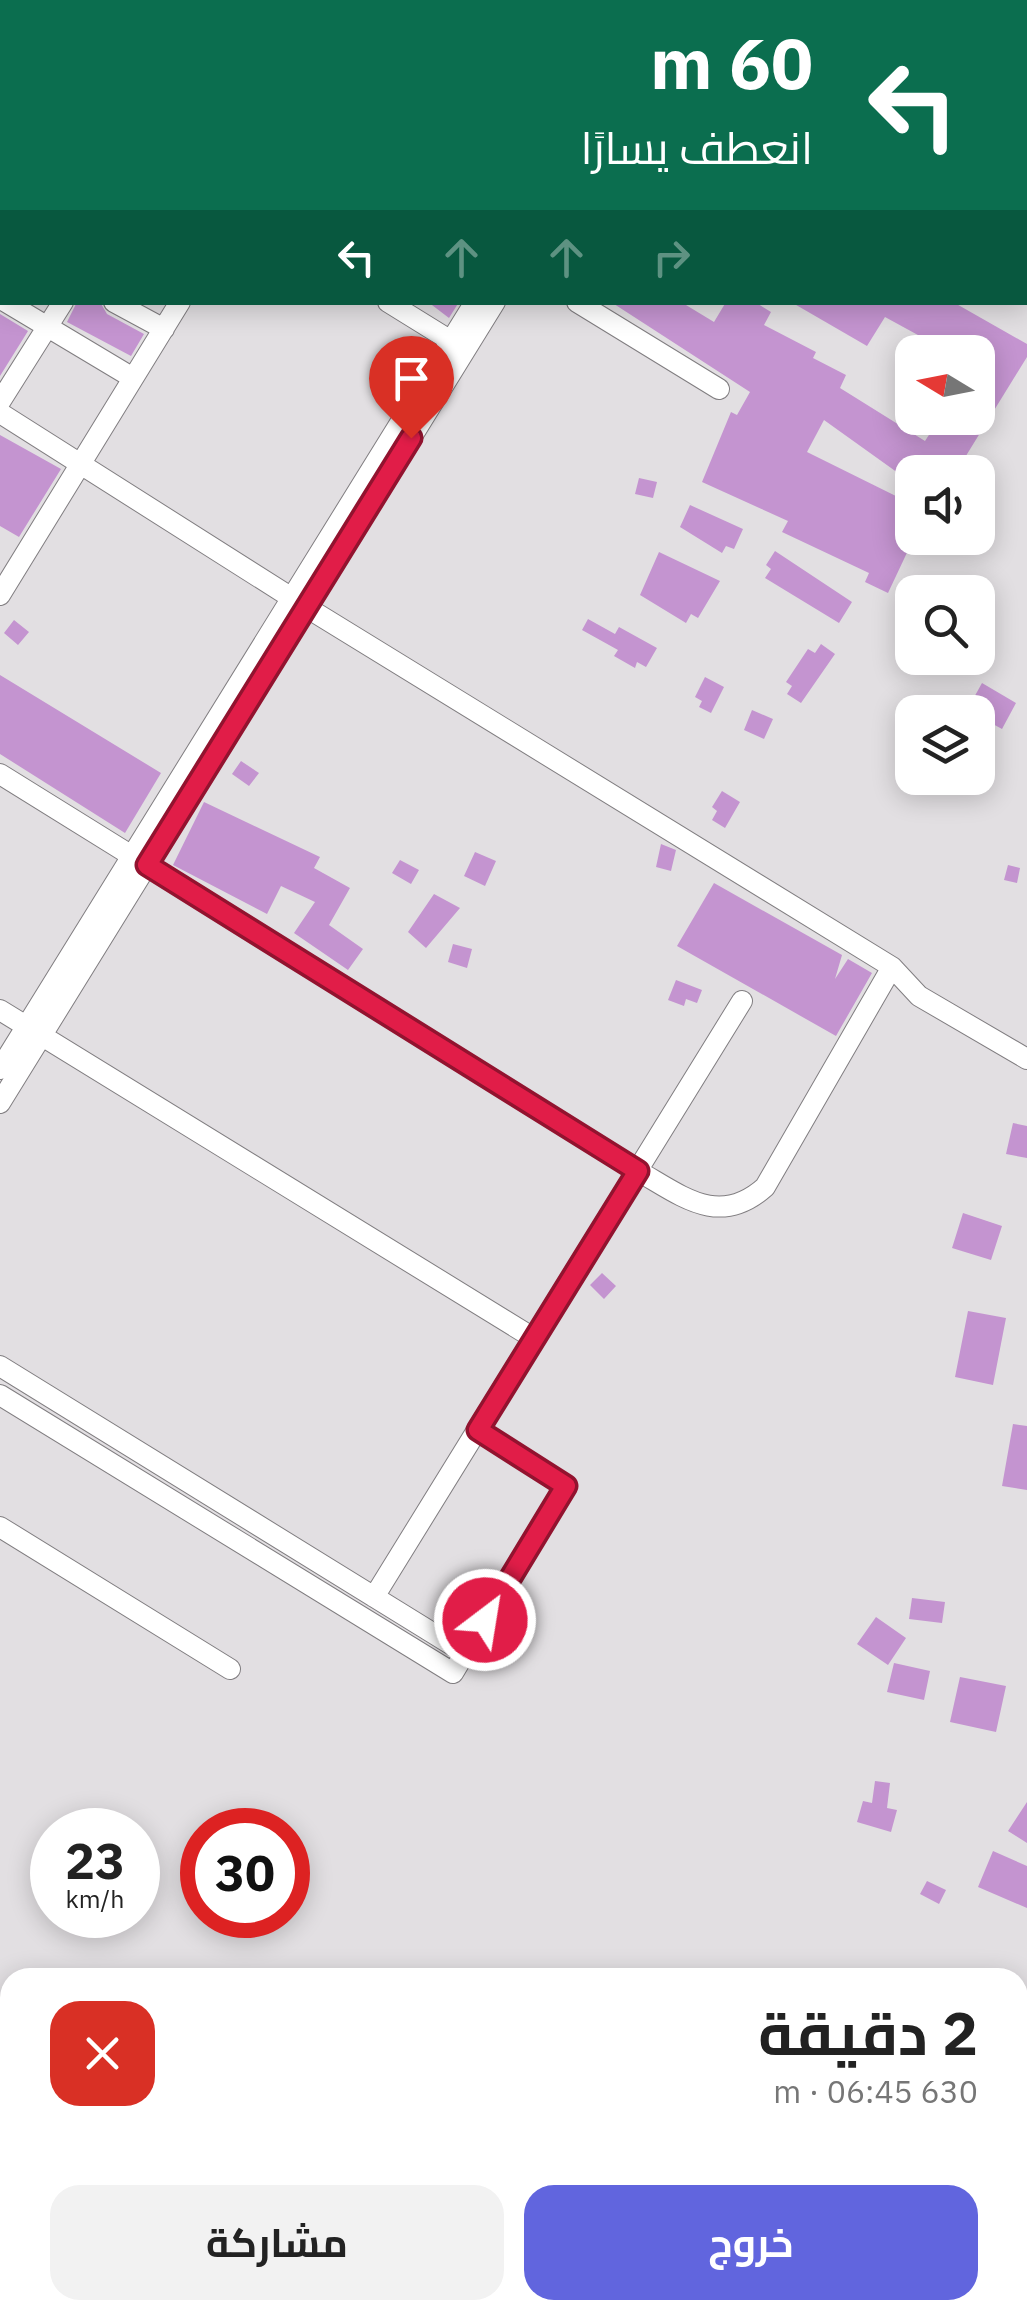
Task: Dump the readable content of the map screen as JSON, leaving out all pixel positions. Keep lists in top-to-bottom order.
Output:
{
  "north": "left",
  "page": {
    "turn": ["60 m", "انعطف يسارًا"],
    "speed": "23 km/h",
    "limit": "30",
    "heading": ["2 دقيقة", "630 m · 06:45"],
    "buttons": ["خروج", "مشاركة"]
  }
}
